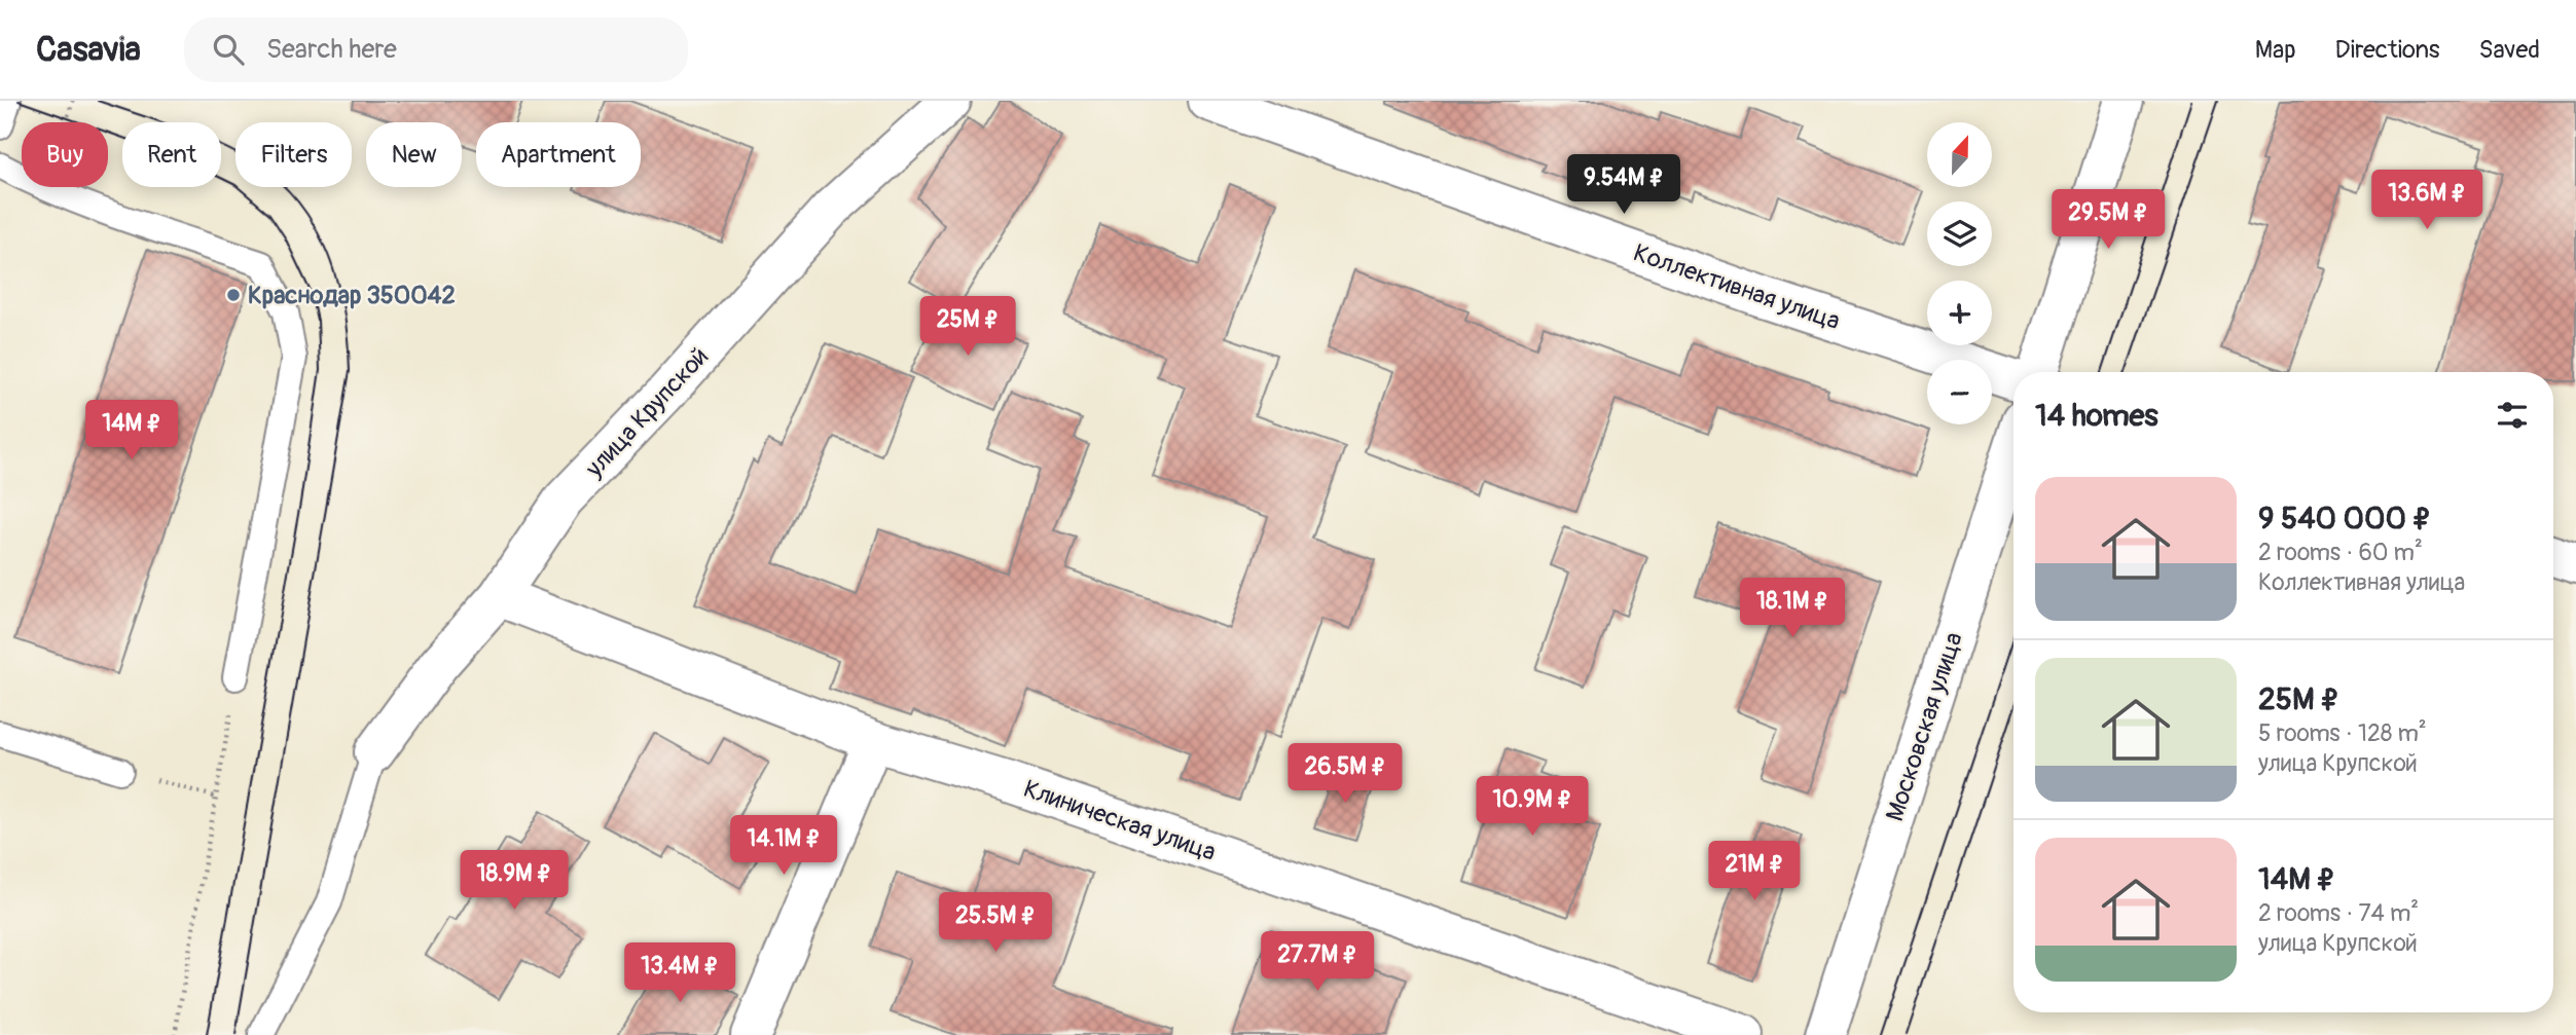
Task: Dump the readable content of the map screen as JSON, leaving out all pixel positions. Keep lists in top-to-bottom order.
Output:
{
  "streets": {
    "street": [
      "Коллективная улица",
      "улица Крупской",
      "Московская улица",
      "Клиническая улица"
    ]
  },
  "crossings": [
    ["улица Крупской", "Клиническая улица"]
  ],
  "places": ["Краснодар 350042"],
  "north": "top",
  "page": {
    "header": "Casavia",
    "search": "Search here",
    "nav": ["Map", "Directions", "Saved"],
    "map_buttons": ["+", "−"],
    "chip": [
      "Buy",
      "Rent",
      "Filters",
      "New",
      "Apartment"
    ],
    "price": [
      "9.54M ₽",
      "13.6M ₽",
      "29.5M ₽",
      "25M ₽",
      "14M ₽",
      "18.1M ₽",
      "26.5M ₽",
      "10.9M ₽",
      "14.1M ₽",
      "21M ₽",
      "18.9M ₽",
      "25.5M ₽",
      "27.7M ₽",
      "13.4M ₽"
    ],
    "heading": "14 homes",
    "list": [
      {
        "name": "9 540 000 ₽",
        "note": "2 rooms · 60 m² · Коллективная улица"
      },
      {
        "name": "25M ₽",
        "note": "5 rooms · 128 m² · улица Крупской"
      },
      {
        "name": "14M ₽",
        "note": "2 rooms · 74 m² · улица Крупской"
      }
    ]
  }
}
